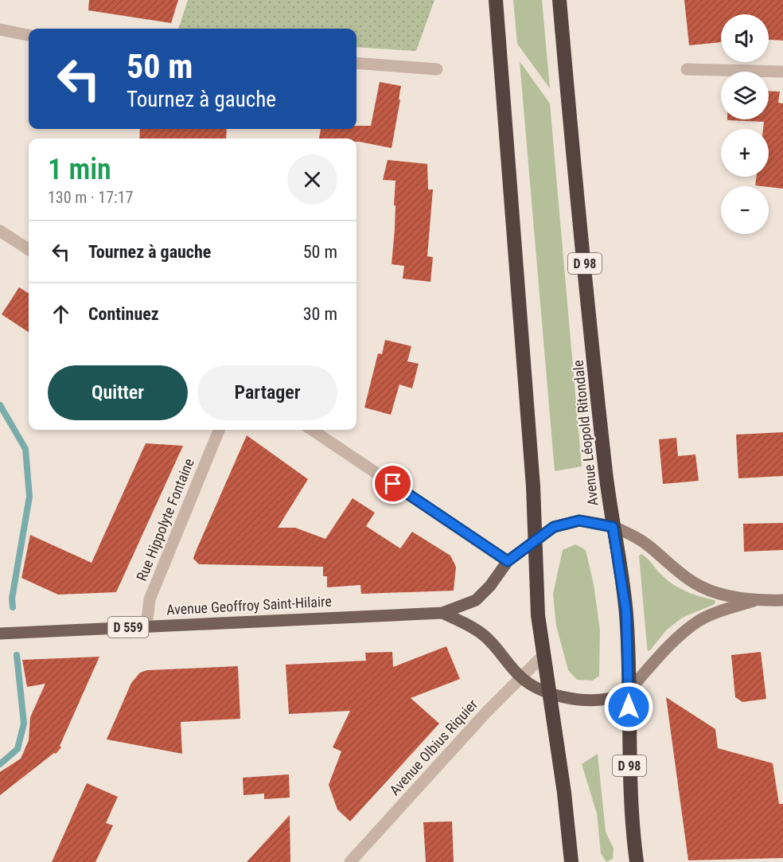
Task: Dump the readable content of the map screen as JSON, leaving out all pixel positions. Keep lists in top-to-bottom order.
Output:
{
  "streets": {
    "highway": ["D 98", "Avenue Léopold Ritondale"],
    "main road": ["Avenue Geoffroy Saint-Hilaire", "D 559"],
    "street": ["Rue Hippolyte Fontaine", "Avenue Olbius Riquier"]
  },
  "crossings": [
    ["Avenue Léopold Ritondale", "D 559"],
    ["Rue Hippolyte Fontaine", "Avenue Geoffroy Saint-Hilaire"],
    ["Avenue Geoffroy Saint-Hilaire", "D 559"]
  ],
  "page": {
    "map_buttons": ["+", "−"],
    "turn": ["50 m", "Tournez à gauche"],
    "heading": ["1 min", "130 m · 17:17"],
    "list": [
      {
        "name": "Tournez à gauche",
        "value": "50 m"
      },
      {
        "name": "Continuez",
        "value": "30 m"
      }
    ],
    "buttons": ["Quitter", "Partager"]
  }
}
